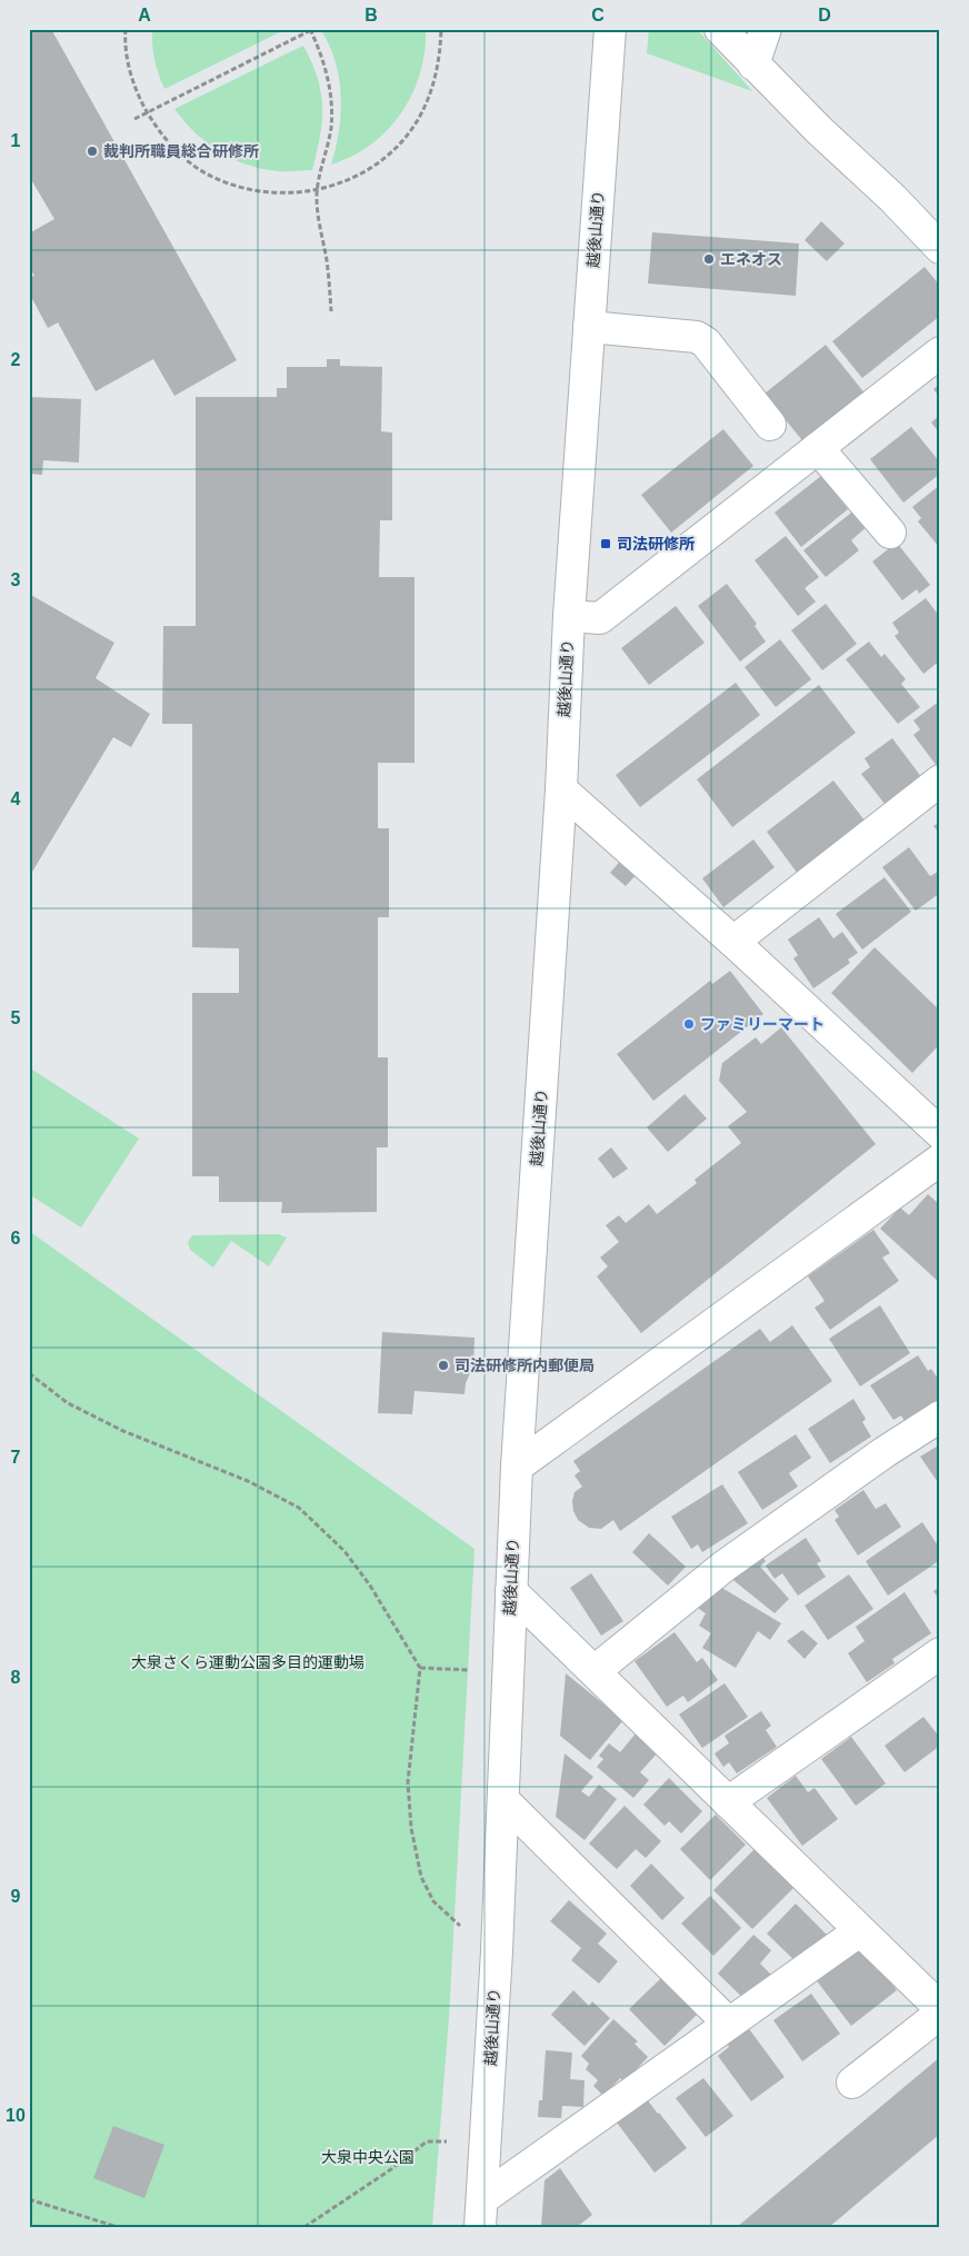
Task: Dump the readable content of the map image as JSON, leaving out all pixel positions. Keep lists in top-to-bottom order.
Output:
{
  "streets": {
    "street": ["越後山通り"]
  },
  "parks": ["大泉さくら運動公園多目的運動場", "大泉中央公園"],
  "places": {
    "other": [
      "裁判所職員総合研修所",
      "エネオス",
      "ファミリーマート",
      "司法研修所内郵便局"
    ],
    "transit": ["司法研修所"]
  },
  "grid": {
    "columns": [
      "A",
      "B",
      "C",
      "D"
    ],
    "rows": [
      "1",
      "2",
      "3",
      "4",
      "5",
      "6",
      "7",
      "8",
      "9",
      "10"
    ]
  }
}
